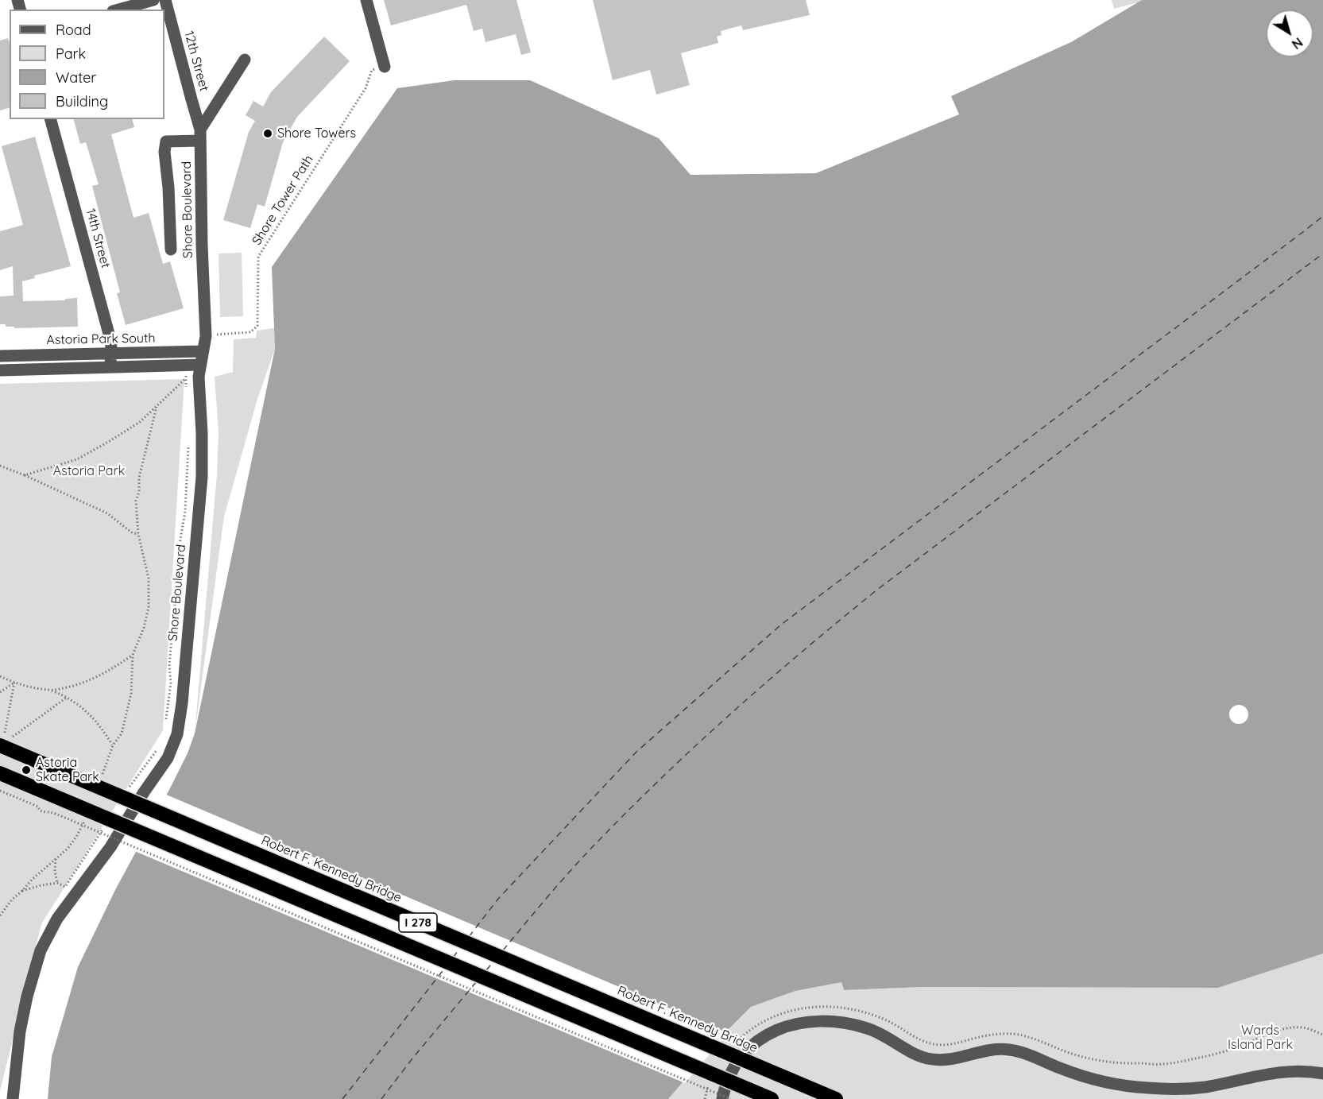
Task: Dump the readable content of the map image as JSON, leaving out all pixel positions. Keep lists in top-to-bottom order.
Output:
{
  "streets": {
    "highway": ["Robert F. Kennedy Bridge", "I 278"],
    "street": [
      "12th Street",
      "Shore Boulevard",
      "14th Street",
      "Astoria Park South"
    ],
    "path": ["Shore Tower Path"]
  },
  "crossings": [
    ["12th Street", "Shore Boulevard"],
    ["Shore Boulevard", "Astoria Park South"],
    ["14th Street", "Astoria Park South"]
  ],
  "parks": ["Astoria Park", "Wards Island Park"],
  "places": ["Shore Towers", "Astoria Skate Park"],
  "legend": [
    "Road",
    "Park",
    "Water",
    "Building"
  ],
  "north": "bottom right"
}
